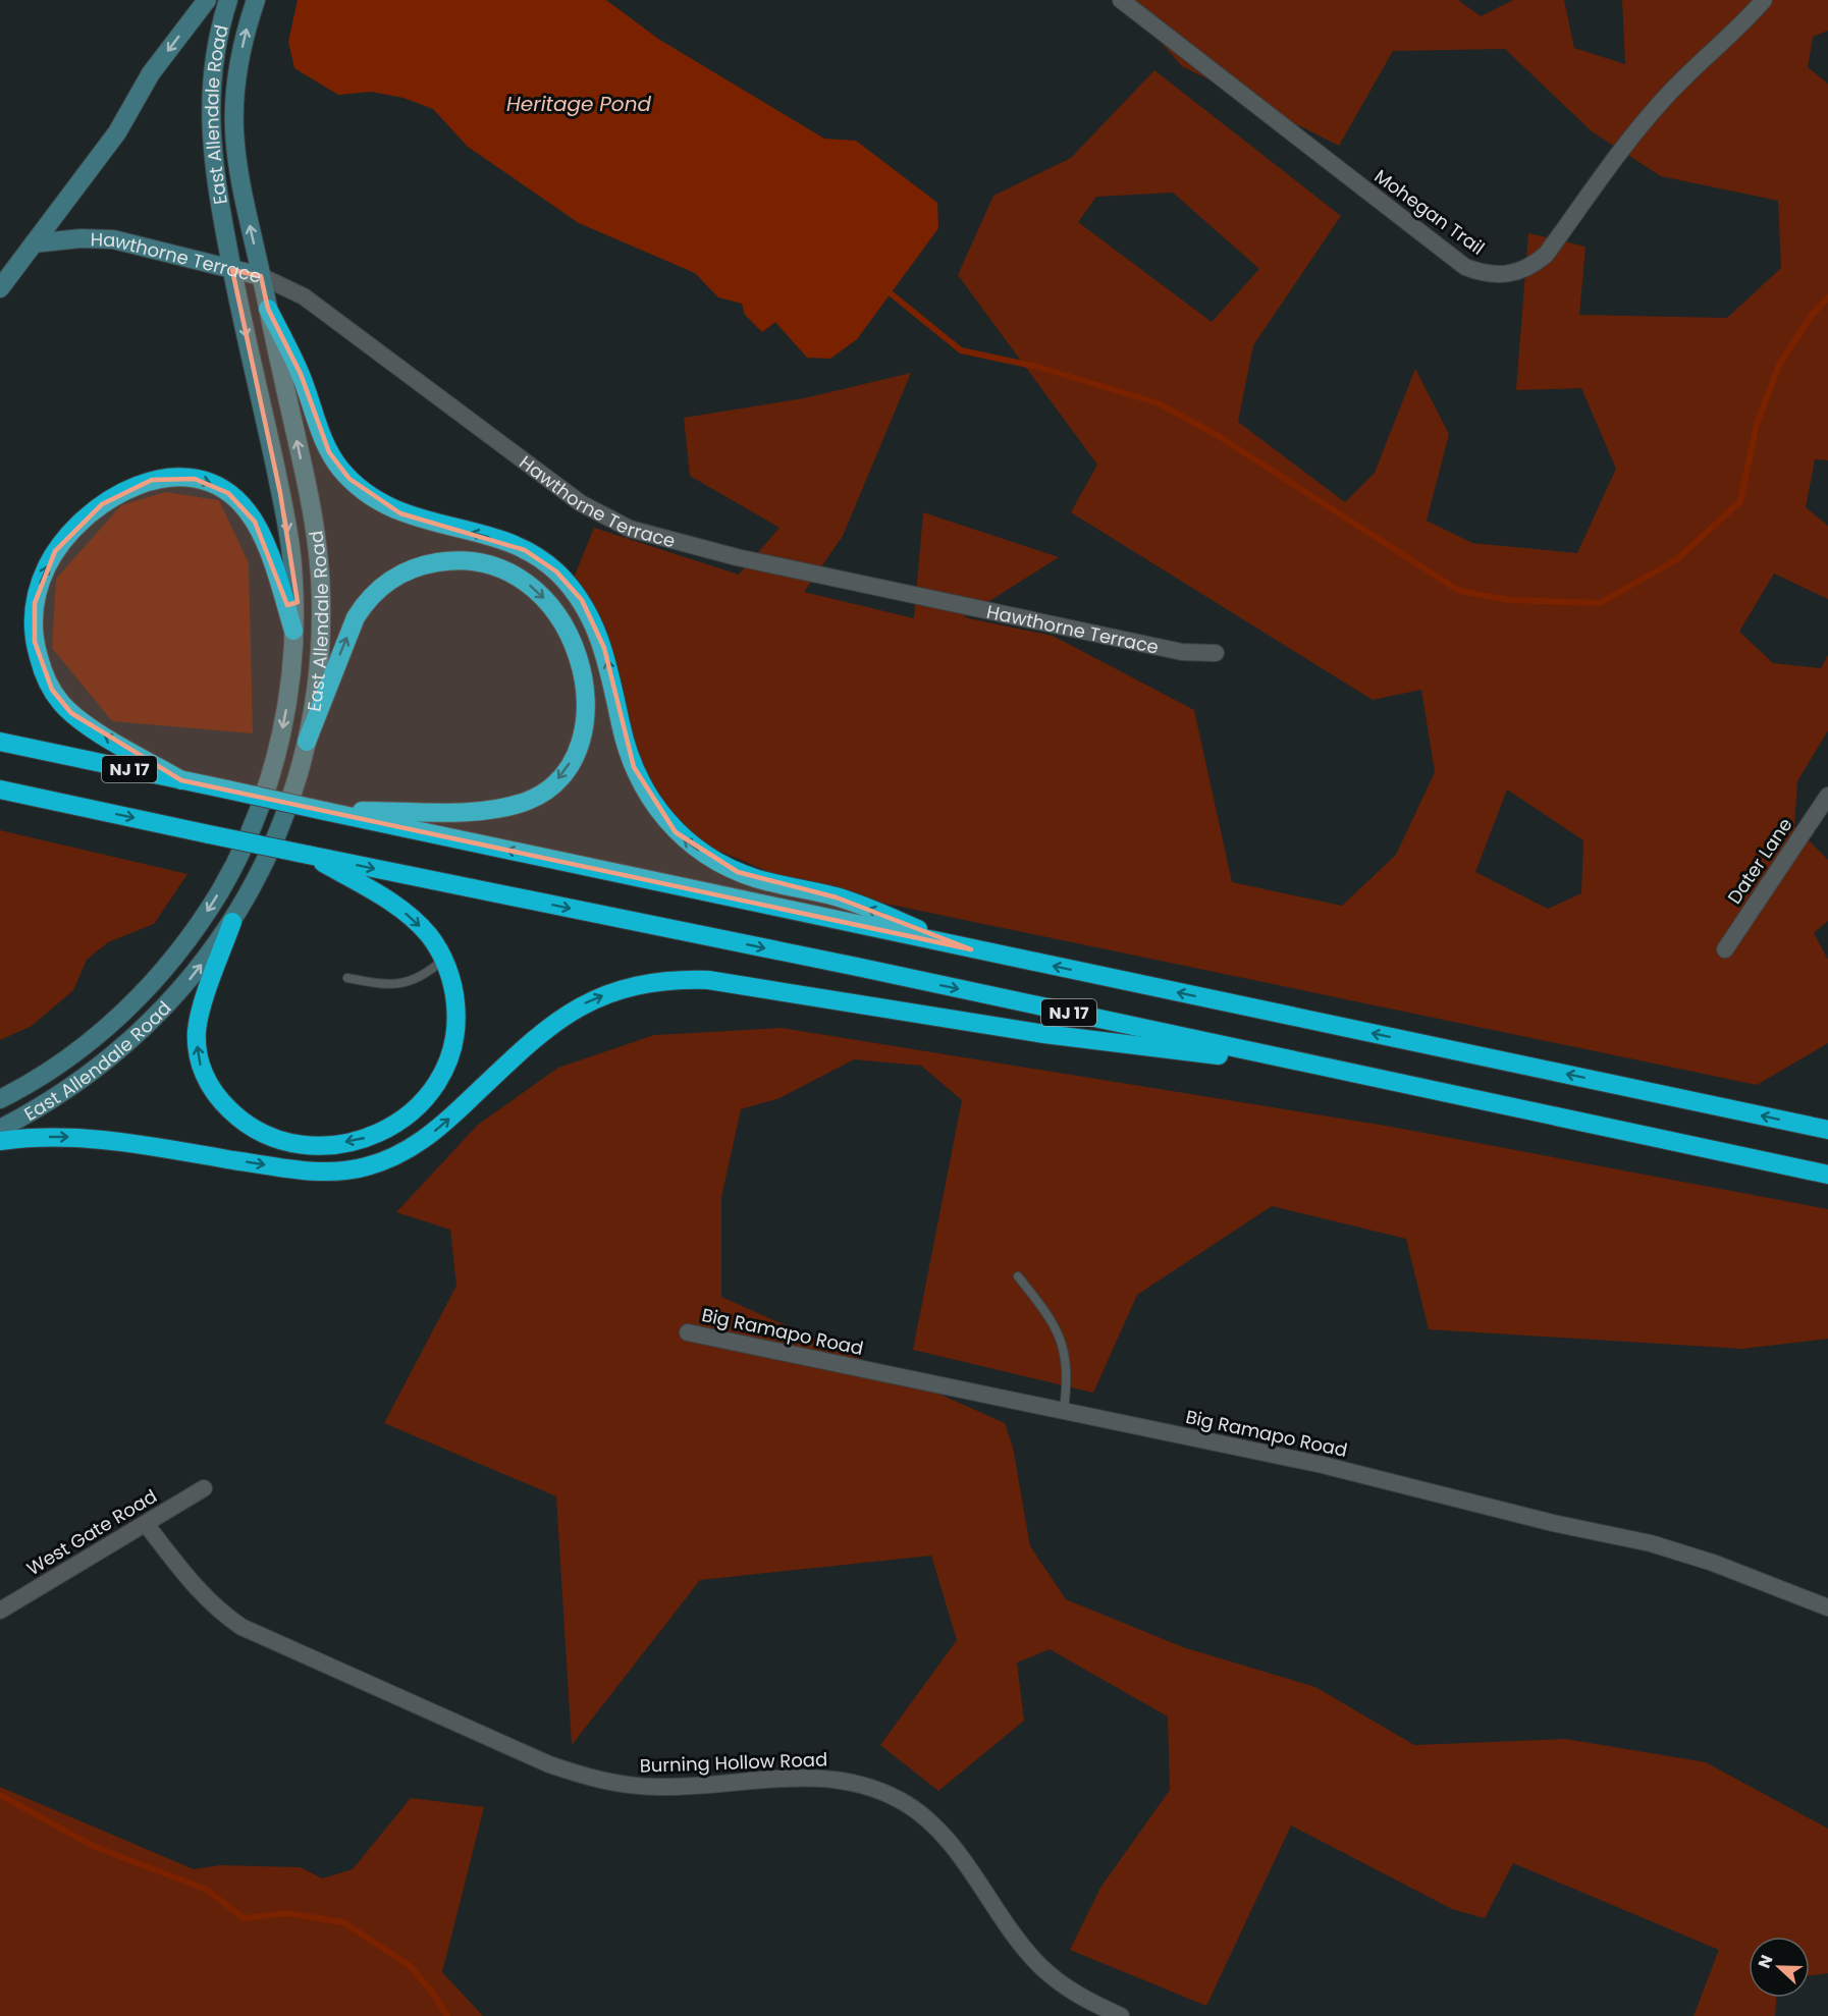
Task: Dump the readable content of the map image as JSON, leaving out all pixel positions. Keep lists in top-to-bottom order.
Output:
{
  "streets": {
    "highway": ["NJ 17"],
    "main road": ["East Allendale Road", "Hawthorne Terrace"],
    "street": [
      "Mohegan Trail",
      "Dater Lane",
      "Big Ramapo Road",
      "West Gate Road",
      "Burning Hollow Road"
    ]
  },
  "crossings": [
    ["East Allendale Road", "Hawthorne Terrace"],
    ["West Gate Road", "Burning Hollow Road"]
  ],
  "water": ["Heritage Pond"],
  "north": "left"
}
